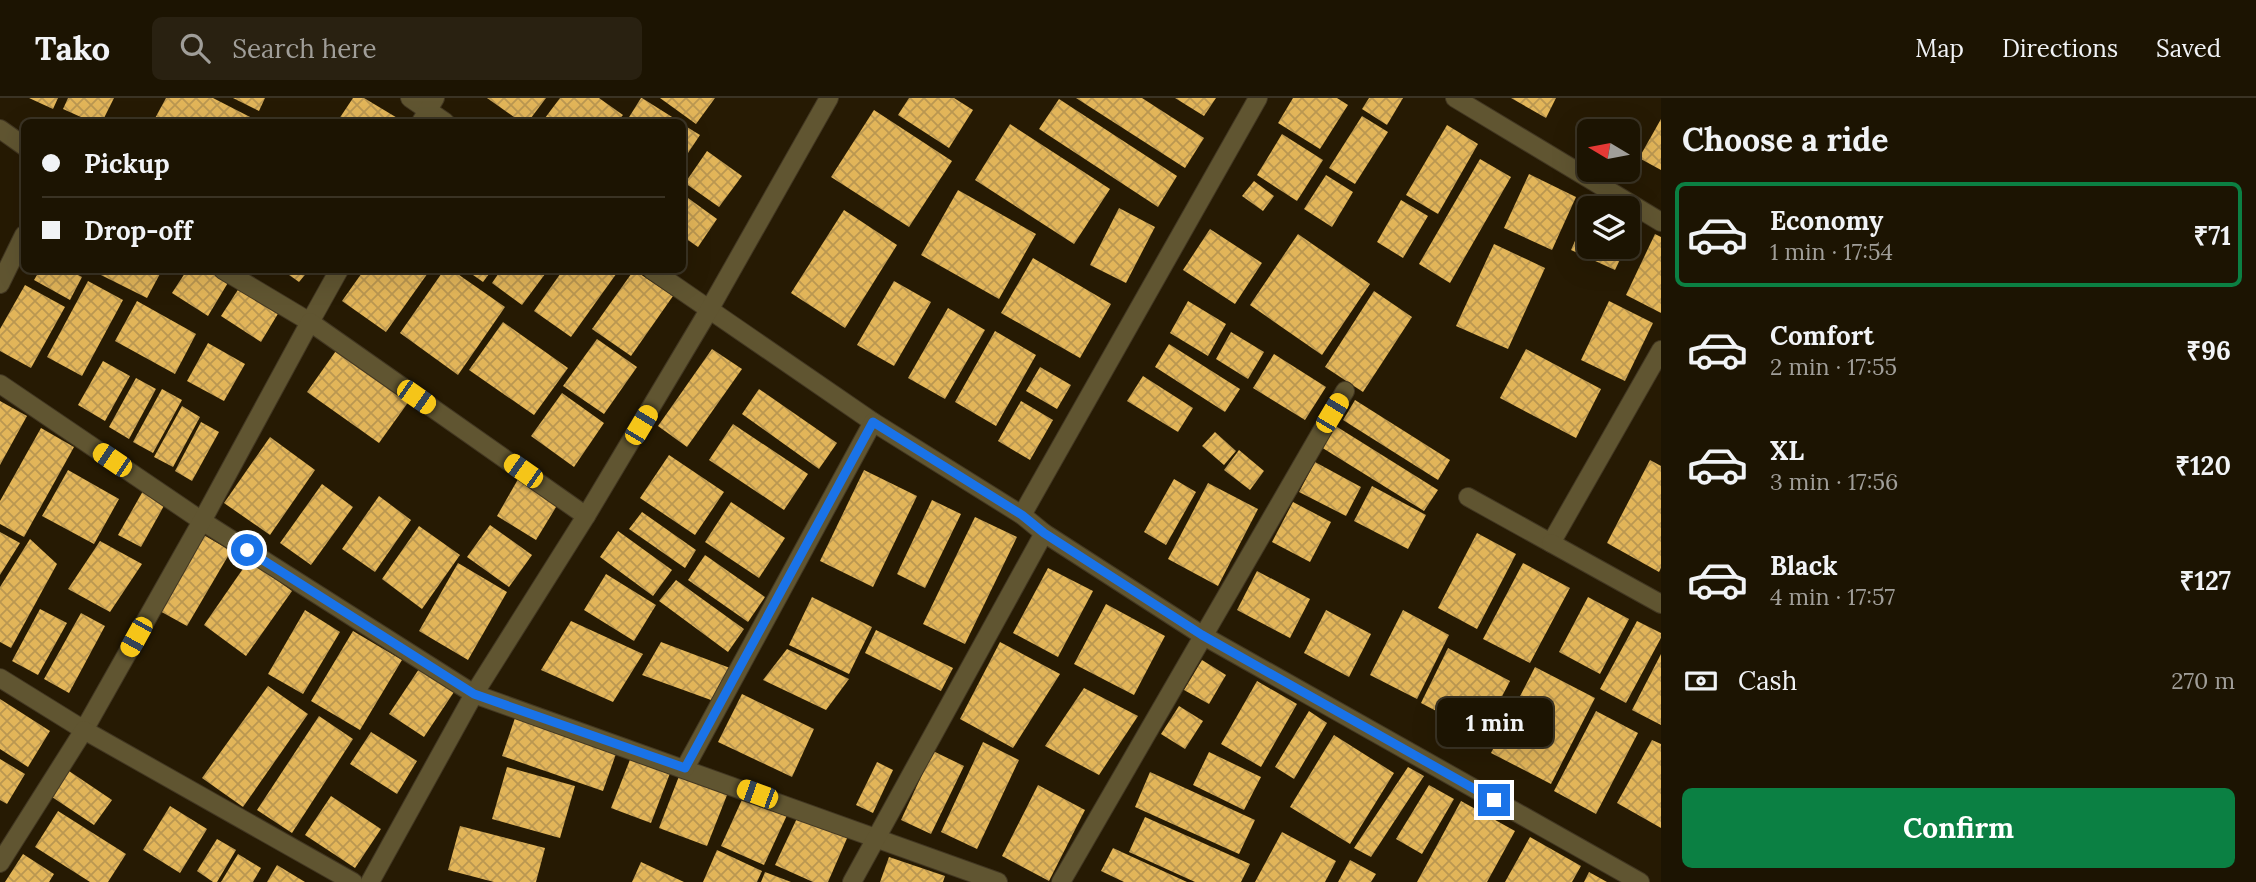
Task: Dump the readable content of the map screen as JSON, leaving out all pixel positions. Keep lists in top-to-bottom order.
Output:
{
  "north": "left",
  "page": {
    "header": "Tako",
    "search": "Search here",
    "nav": ["Map", "Directions", "Saved"],
    "heading": "Choose a ride",
    "banner": ["Pickup", "Drop-off"],
    "list": [
      {
        "name": "Economy",
        "note": "1 min · 17:54",
        "value": "₹71"
      },
      {
        "name": "Comfort",
        "note": "2 min · 17:55",
        "value": "₹96"
      },
      {
        "name": "XL",
        "note": "3 min · 17:56",
        "value": "₹120"
      },
      {
        "name": "Black",
        "note": "4 min · 17:57",
        "value": "₹127"
      }
    ],
    "pay": ["Cash", "270 m"],
    "bubble": "1 min",
    "buttons": "Confirm"
  }
}
